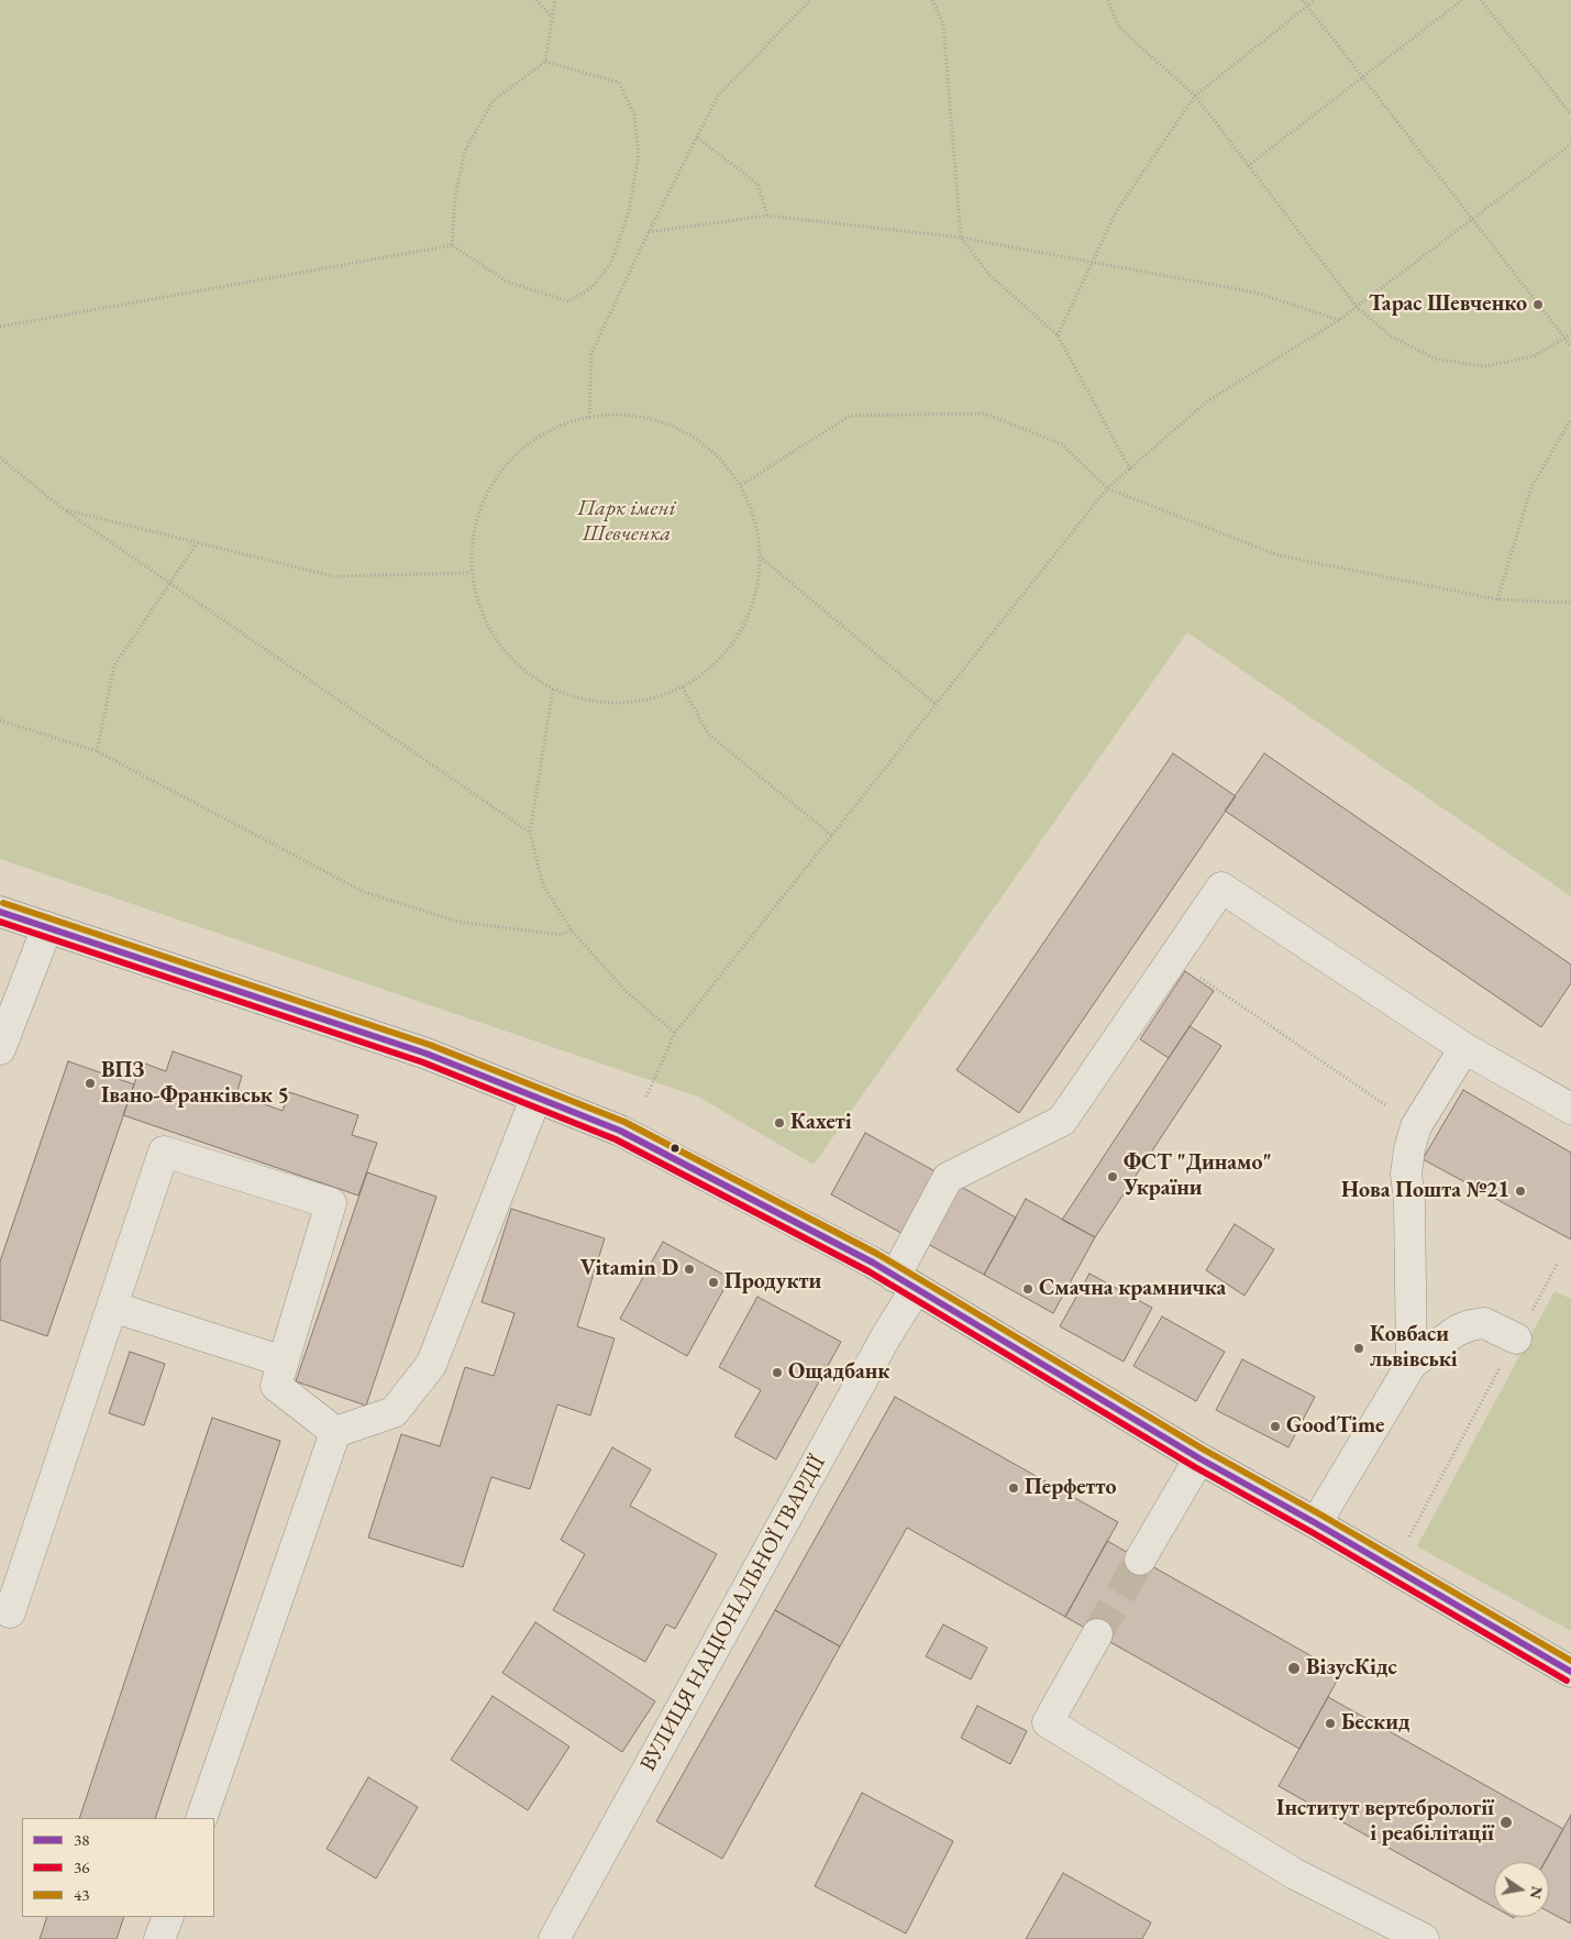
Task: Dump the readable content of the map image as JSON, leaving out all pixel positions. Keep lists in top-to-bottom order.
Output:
{
  "streets": {
    "street": ["ВУЛИЦЯ НАЦІОНАЛЬНОЇ ГВАРДІЇ"]
  },
  "parks": ["Парк імені Шевченка"],
  "places": [
    "Тарас Шевченко",
    "ВПЗ Івано-Франківськ 5",
    "Кахеті",
    "ФСТ \"Динамо\" України",
    "Нова Пошта №21",
    "Vitamin D",
    "Продукти",
    "Смачна крамничка",
    "Ковбаси львівські",
    "Ощадбанк",
    "GoodTime",
    "Перфетто",
    "ВізусКідс",
    "Бескид",
    "Інститут вертебрології і реабілітації"
  ],
  "lines": ["transit line 43", "transit line 38", "transit line 36"],
  "legend": ["38", "36", "43"],
  "north": "right"
}
